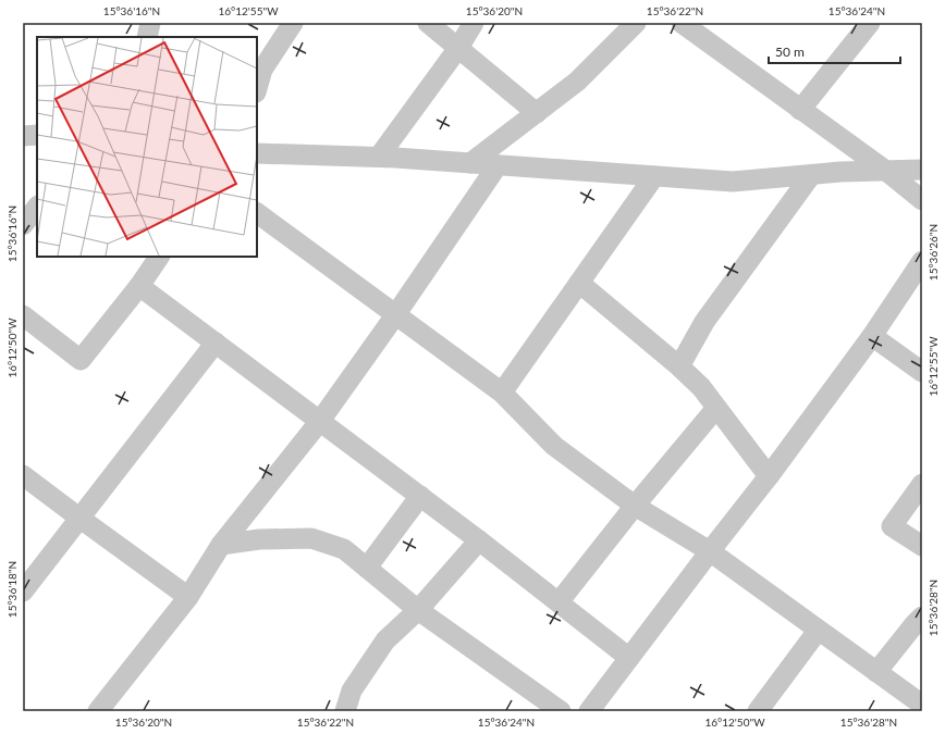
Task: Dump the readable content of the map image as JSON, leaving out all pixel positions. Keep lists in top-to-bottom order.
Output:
{
  "scale_bar": "50 m",
  "coordinates": [
    "15°36'16\"N",
    "16°12'55\"W",
    "15°36'20\"N",
    "15°36'22\"N",
    "15°36'24\"N",
    "15°36'26\"N",
    "16°12'50\"W",
    "15°36'18\"N",
    "15°36'28\"N"
  ]
}
